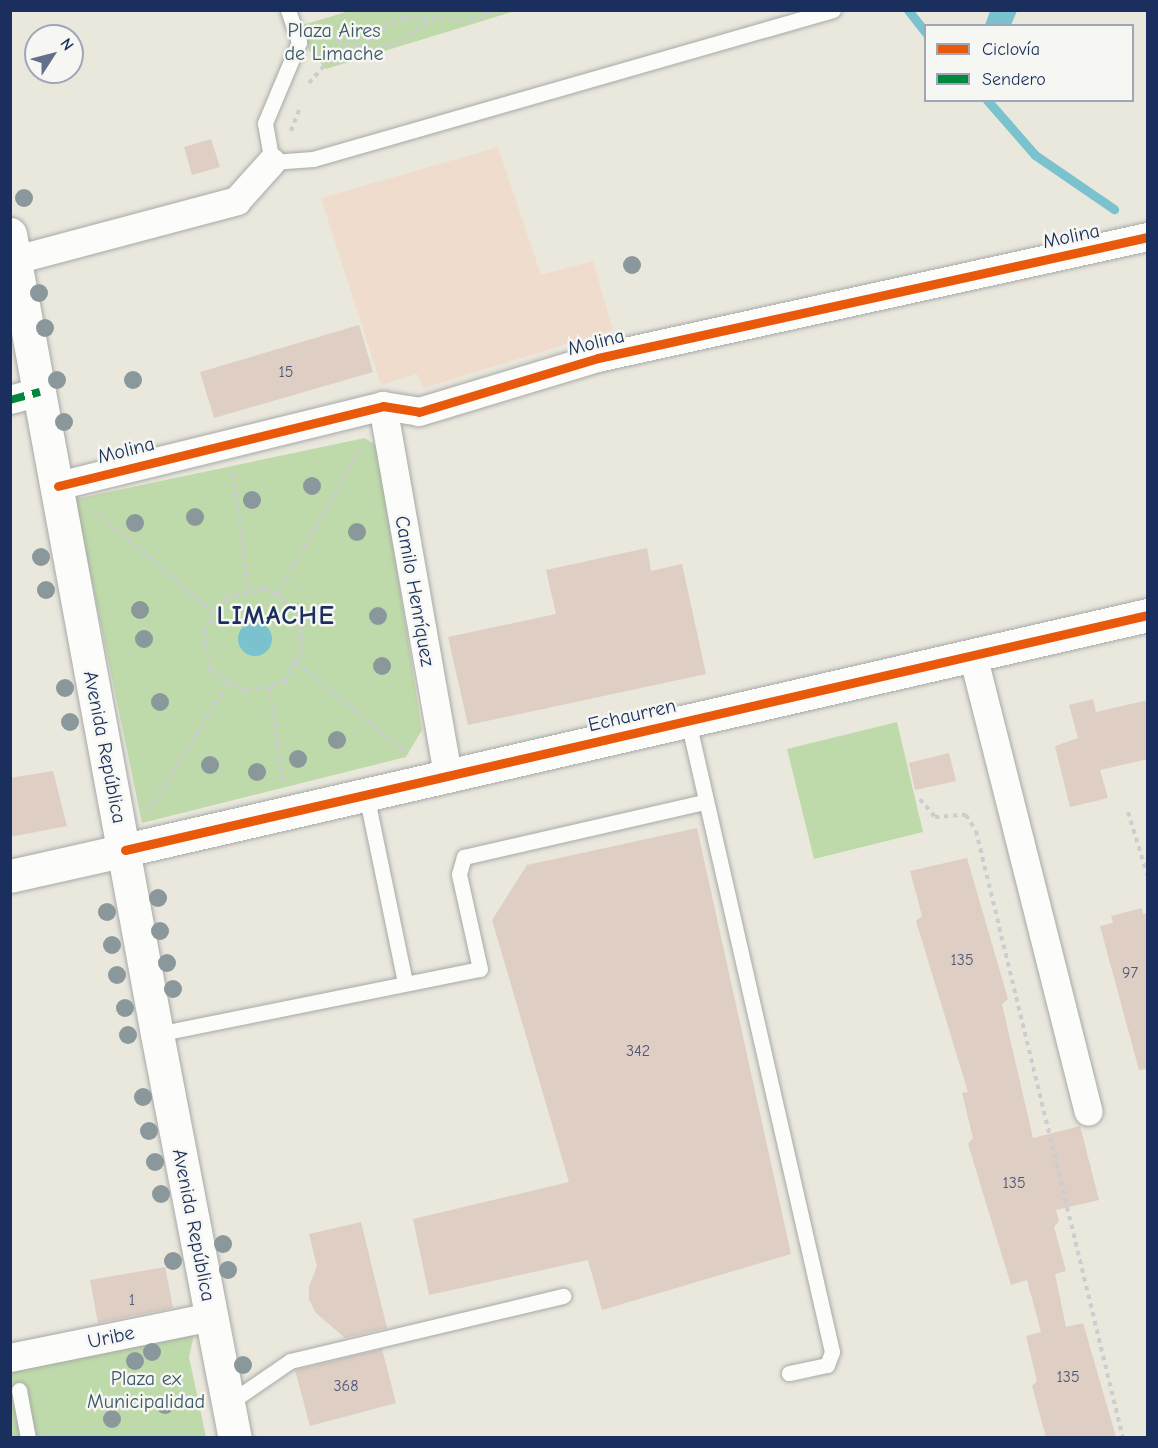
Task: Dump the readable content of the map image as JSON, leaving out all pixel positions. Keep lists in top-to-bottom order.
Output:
{
  "streets": {
    "main road": ["Echaurren", "Avenida República"],
    "street": ["Molina", "Camilo Henríquez", "Uribe"]
  },
  "crossings": [
    ["Molina", "Camilo Henríquez"],
    ["Molina", "Avenida República"],
    ["Camilo Henríquez", "Echaurren"],
    ["Echaurren", "Avenida República"],
    ["Avenida República", "Uribe"]
  ],
  "districts": ["LIMACHE"],
  "parks": ["Plaza Aires de Limache", "Plaza ex Municipalidad"],
  "house_numbers": [
    "15",
    "135",
    "97",
    "342",
    "135",
    "1",
    "135",
    "368"
  ],
  "legend": ["Ciclovía", "Sendero"],
  "north": "top right"
}
